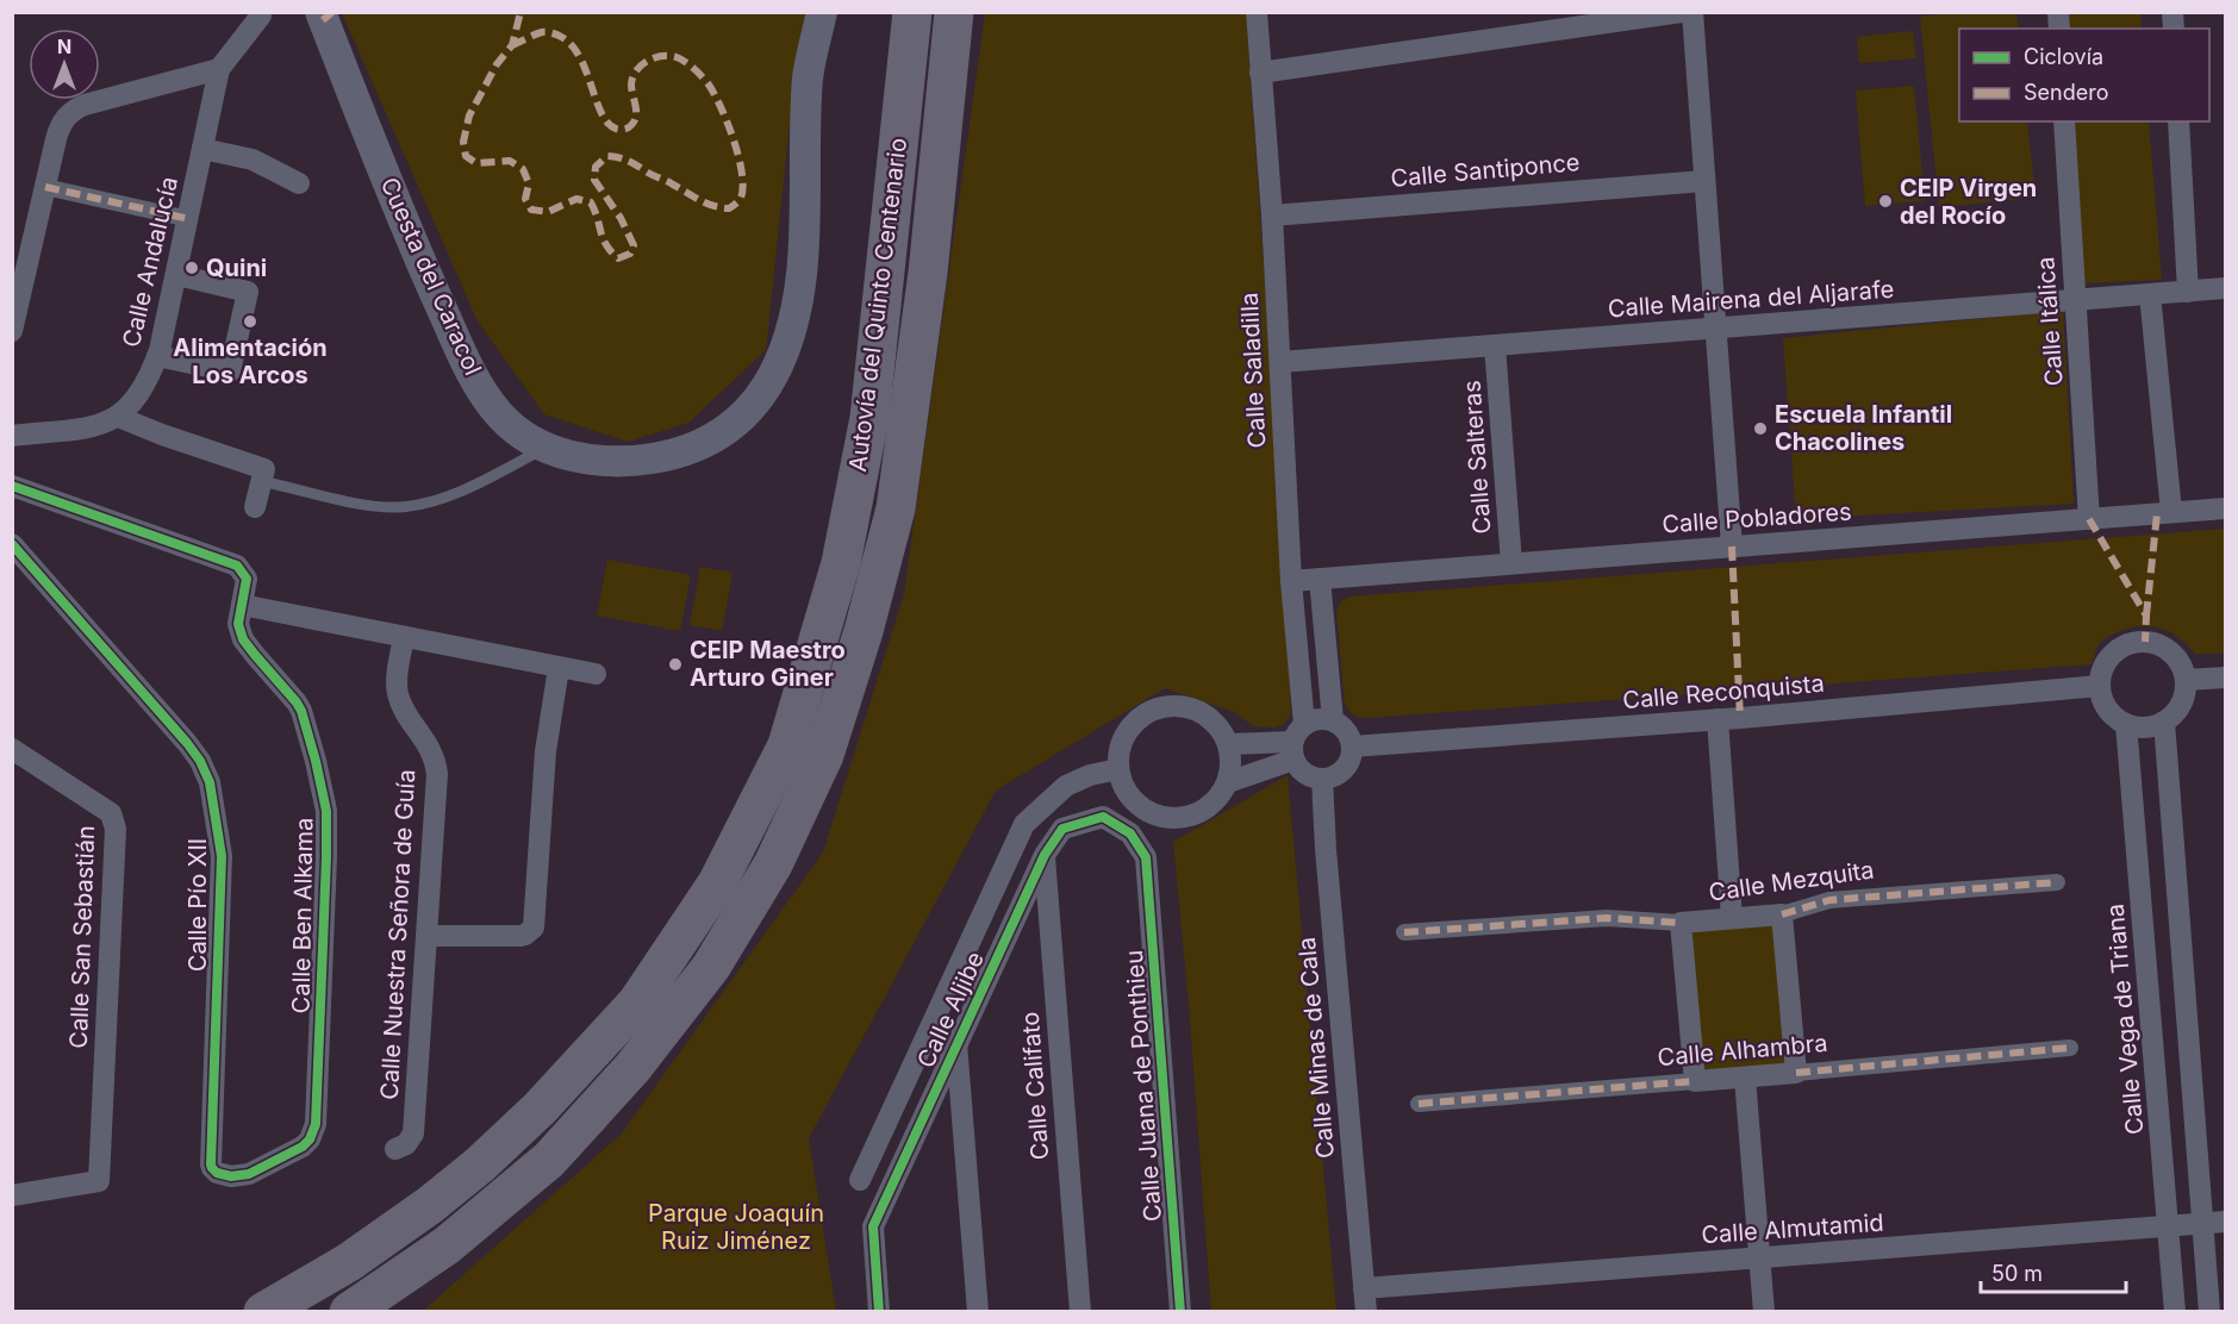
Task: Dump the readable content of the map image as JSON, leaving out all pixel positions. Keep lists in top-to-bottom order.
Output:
{
  "streets": {
    "highway": ["Autovía del Quinto Centenario"],
    "main road": ["Cuesta del Caracol"],
    "street": [
      "Calle Santiponce",
      "Calle Andalucía",
      "Calle Mairena del Aljarafe",
      "Calle Itálica",
      "Calle Saladilla",
      "Calle Salteras",
      "Calle Pobladores",
      "Calle Reconquista",
      "Calle Mezquita",
      "Calle Pío XII",
      "Calle Ben Alkama",
      "Calle Nuestra Señora de Guía",
      "Calle San Sebastián",
      "Calle Aljibe",
      "Calle Vega de Triana",
      "Calle Minas de Cala",
      "Calle Alhambra",
      "Calle Califato",
      "Calle Juana de Ponthieu",
      "Calle Almutamid"
    ]
  },
  "crossings": [
    ["Calle Santiponce", "Calle Saladilla"],
    ["Calle Mairena del Aljarafe", "Calle Itálica"],
    ["Calle Mairena del Aljarafe", "Calle Saladilla"],
    ["Calle Mairena del Aljarafe", "Calle Salteras"],
    ["Calle Itálica", "Calle Pobladores"],
    ["Calle Saladilla", "Calle Pobladores"],
    ["Calle Saladilla", "Calle Reconquista"],
    ["Calle Saladilla", "Calle Minas de Cala"],
    ["Calle Salteras", "Calle Pobladores"],
    ["Calle Reconquista", "Calle Vega de Triana"],
    ["Calle Reconquista", "Calle Minas de Cala"],
    ["Calle Pío XII", "Calle Ben Alkama"],
    ["Calle Aljibe", "Calle Califato"],
    ["Calle Aljibe", "Calle Juana de Ponthieu"],
    ["Calle Vega de Triana", "Calle Almutamid"],
    ["Calle Minas de Cala", "Calle Almutamid"]
  ],
  "parks": ["Parque Joaquín Ruiz Jiménez"],
  "places": [
    "CEIP Virgen del Rocío",
    "Quini",
    "Alimentación Los Arcos",
    "Escuela Infantil Chacolines",
    "CEIP Maestro Arturo Giner"
  ],
  "legend": ["Ciclovía", "Sendero"],
  "scale_bar": "50 m",
  "north": "top"
}
